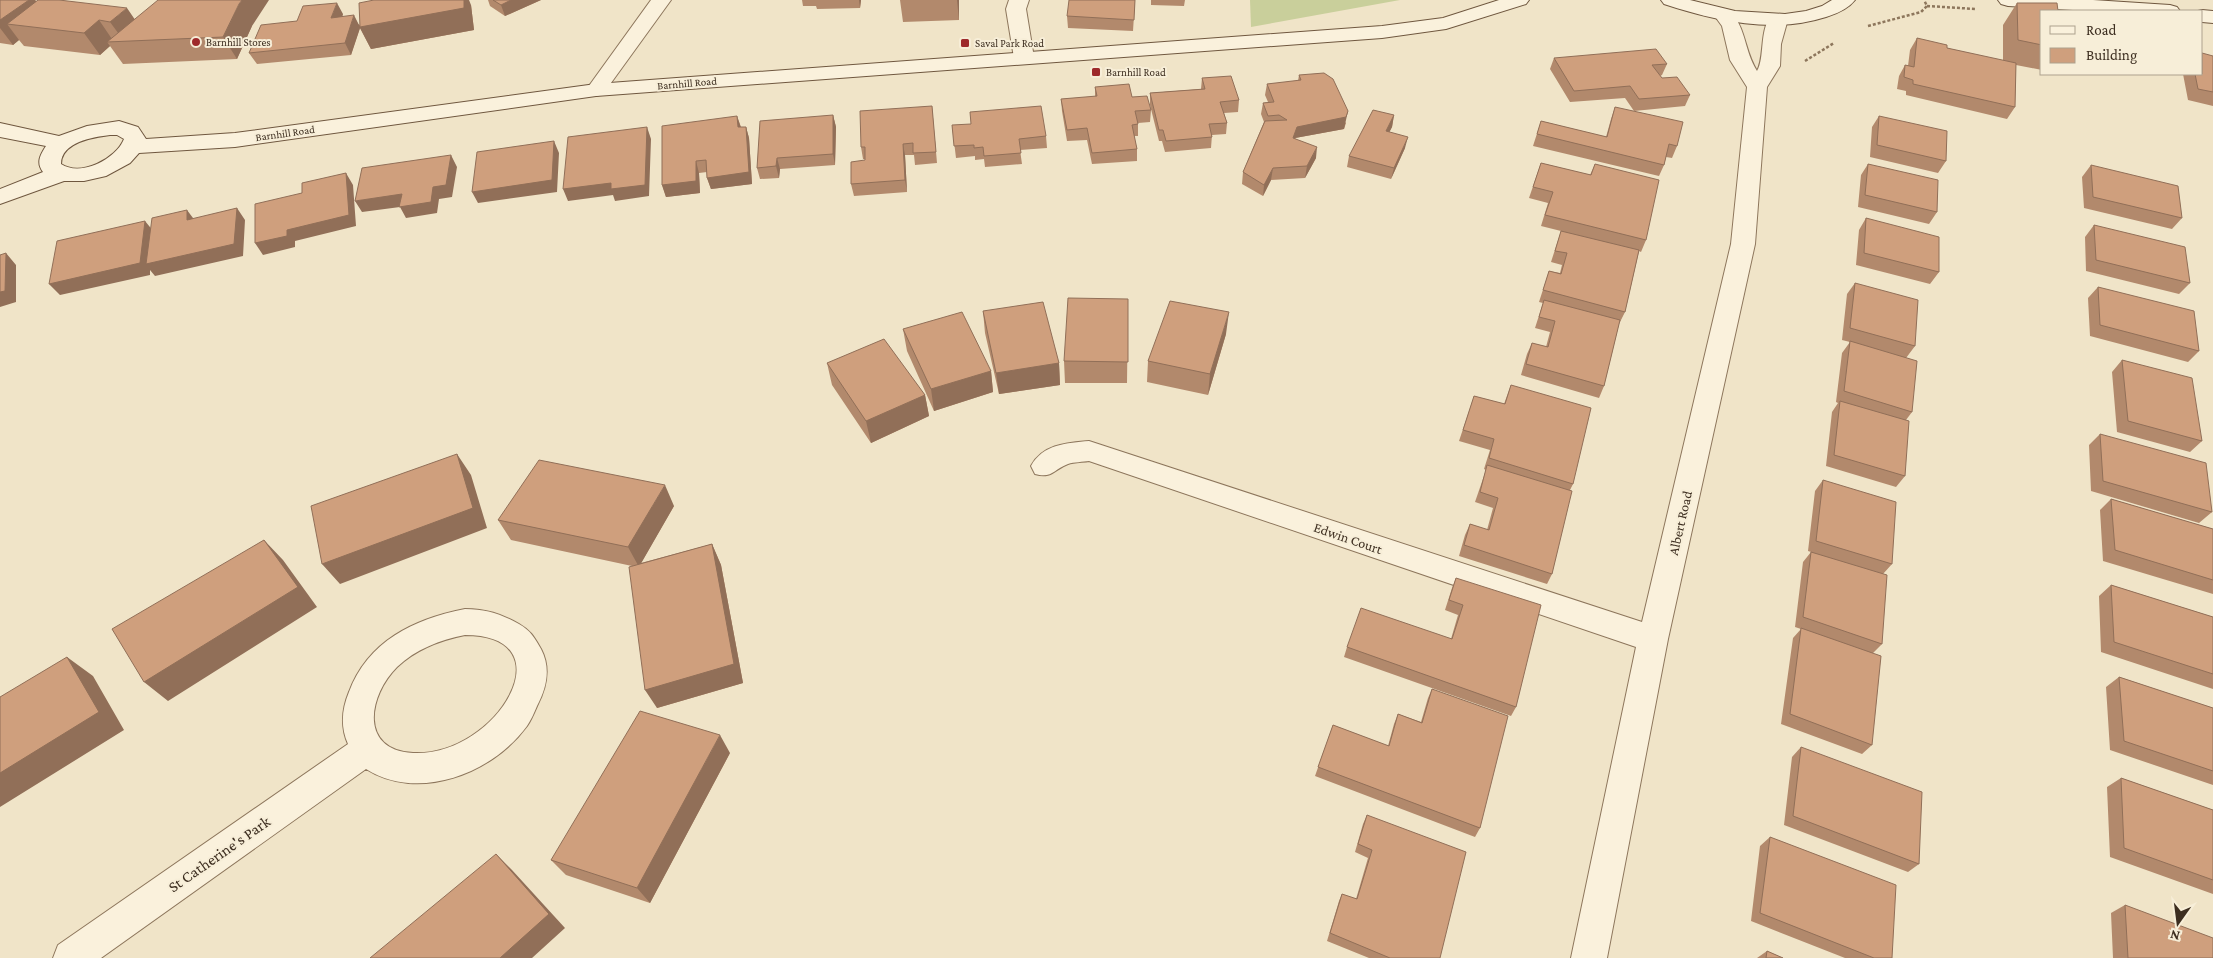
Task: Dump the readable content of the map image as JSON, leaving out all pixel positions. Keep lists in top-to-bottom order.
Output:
{
  "streets": {
    "street": [
      "Barnhill Road",
      "Albert Road",
      "Edwin Court",
      "St Catherine's Park"
    ]
  },
  "crossings": [
    ["Albert Road", "Edwin Court"]
  ],
  "places": {
    "other": ["Barnhill Stores"],
    "transit": ["Saval Park Road", "Barnhill Road"]
  },
  "legend": ["Road", "Building"],
  "north": "bottom"
}
